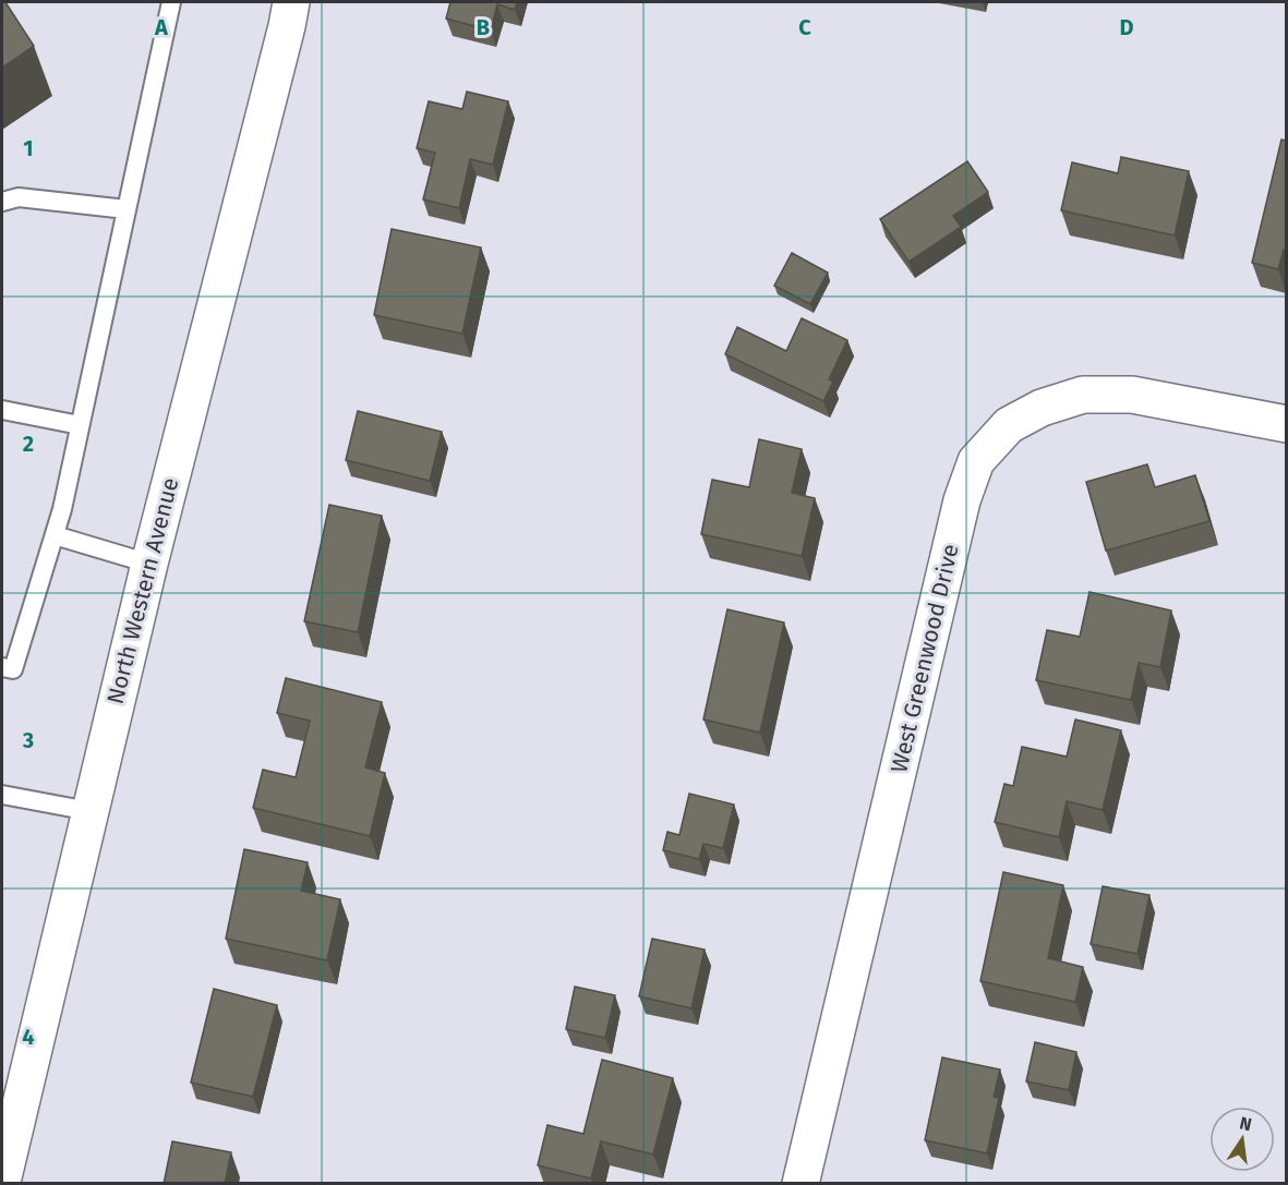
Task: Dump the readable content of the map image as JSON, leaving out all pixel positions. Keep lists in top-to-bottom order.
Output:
{
  "streets": {
    "street": ["North Western Avenue", "West Greenwood Drive"]
  },
  "north": "top",
  "grid": {
    "columns": [
      "A",
      "B",
      "C",
      "D"
    ],
    "rows": [
      "1",
      "2",
      "3",
      "4"
    ]
  }
}
